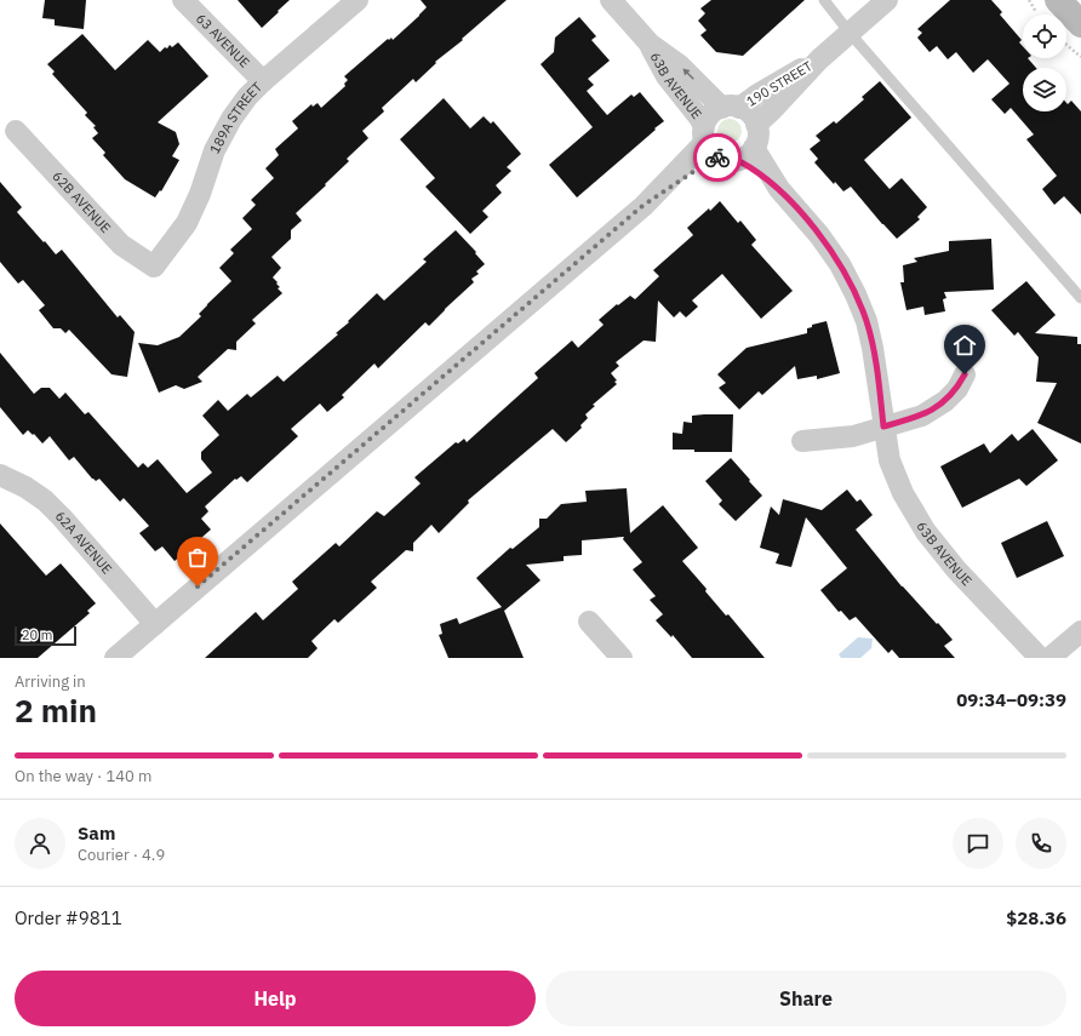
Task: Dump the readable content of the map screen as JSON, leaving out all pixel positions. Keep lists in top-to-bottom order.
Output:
{
  "streets": {
    "street": [
      "63 AVENUE",
      "190 STREET",
      "63B AVENUE",
      "189A STREET",
      "62B AVENUE",
      "62A AVENUE"
    ]
  },
  "crossings": [
    ["63 AVENUE", "189A STREET"],
    ["190 STREET", "63B AVENUE"],
    ["189A STREET", "62B AVENUE"]
  ],
  "scale_bar": "20 m",
  "page": {
    "scale": "20 m",
    "heading": ["2 min", "Arriving in", "09:34–09:39"],
    "panel": [
      "Sam",
      "Courier · 4.9",
      "Order #9811",
      "$28.36"
    ],
    "bar": "On the way · 140 m",
    "buttons": ["Help", "Share"]
  }
}
